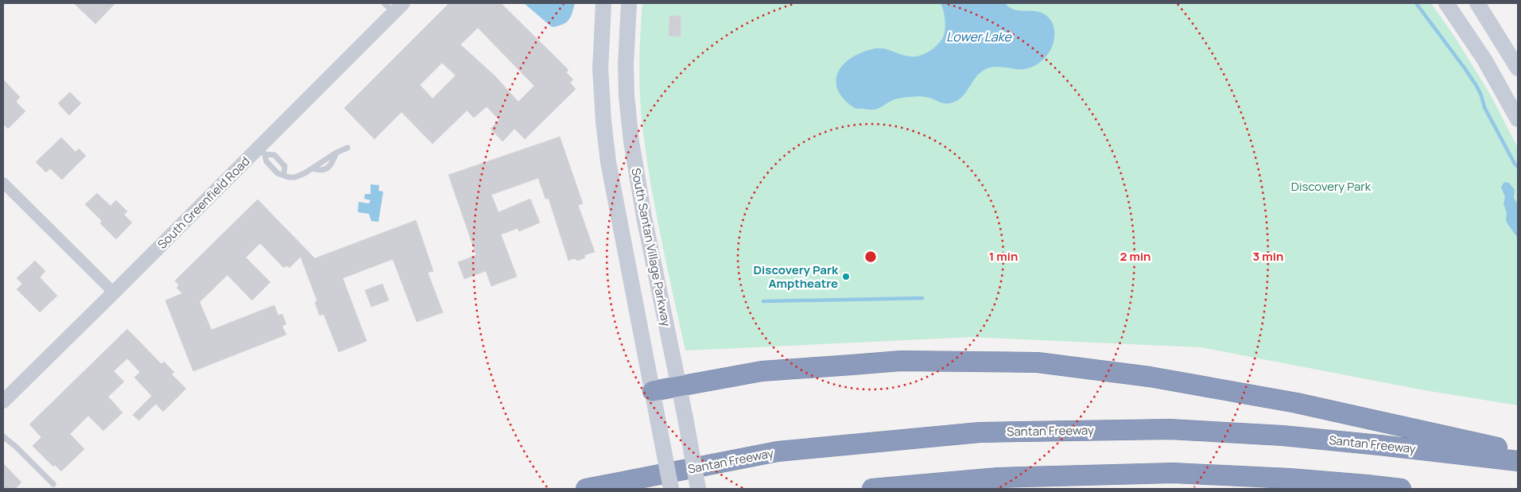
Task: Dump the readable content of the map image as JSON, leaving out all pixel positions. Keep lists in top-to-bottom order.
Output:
{
  "streets": {
    "highway": ["Santan Freeway"],
    "main road": ["South Santan Village Parkway"],
    "street": ["South Greenfield Road"]
  },
  "water": ["Lower Lake"],
  "parks": ["Discovery Park"],
  "places": ["Discovery Park Amptheatre"],
  "rings": ["1 min", "2 min", "3 min"]
}
